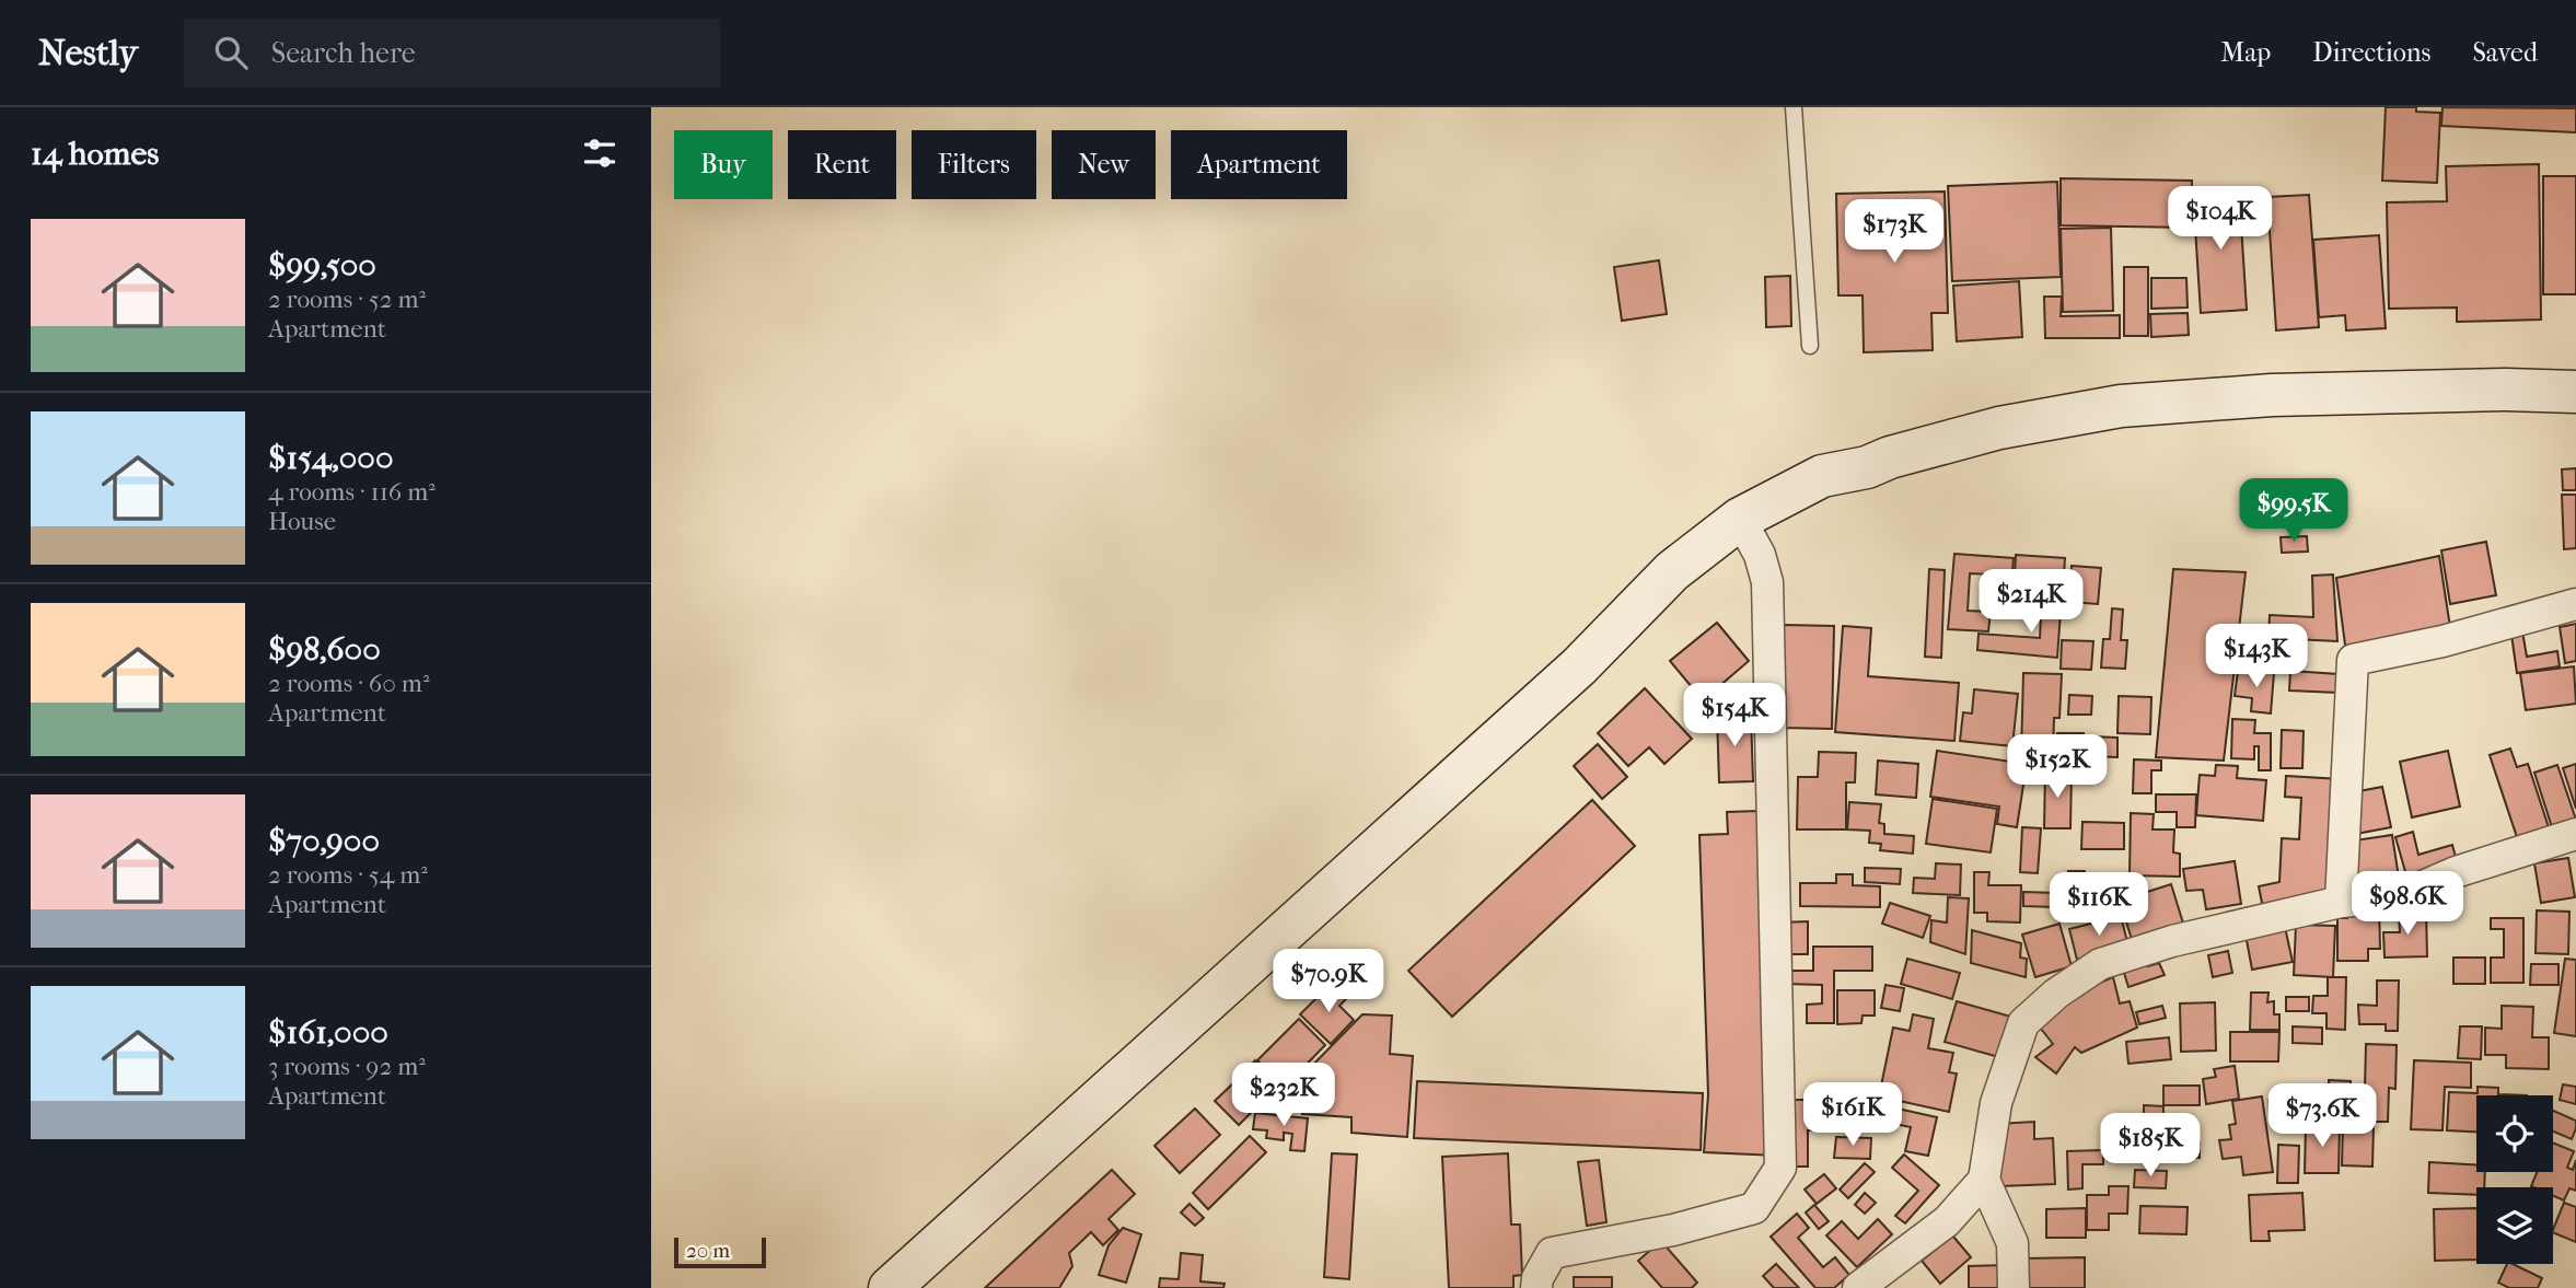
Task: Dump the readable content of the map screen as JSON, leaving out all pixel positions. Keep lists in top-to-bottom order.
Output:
{
  "scale_bar": "20 m",
  "page": {
    "header": "Nestly",
    "search": "Search here",
    "nav": ["Map", "Directions", "Saved"],
    "heading": "14 homes",
    "chip": [
      "Buy",
      "Rent",
      "Filters",
      "New",
      "Apartment"
    ],
    "price": [
      "$104K",
      "$173K",
      "$99.5K",
      "$214K",
      "$143K",
      "$154K",
      "$152K",
      "$98.6K",
      "$116K",
      "$70.9K",
      "$232K",
      "$161K",
      "$73.6K",
      "$185K"
    ],
    "list": [
      {
        "name": "$99,500",
        "note": "2 rooms · 52 m² · Apartment"
      },
      {
        "name": "$154,000",
        "note": "4 rooms · 116 m² · House"
      },
      {
        "name": "$98,600",
        "note": "2 rooms · 60 m² · Apartment"
      },
      {
        "name": "$70,900",
        "note": "2 rooms · 54 m² · Apartment"
      },
      {
        "name": "$161,000",
        "note": "3 rooms · 92 m² · Apartment"
      }
    ],
    "scale": "20 m"
  }
}
